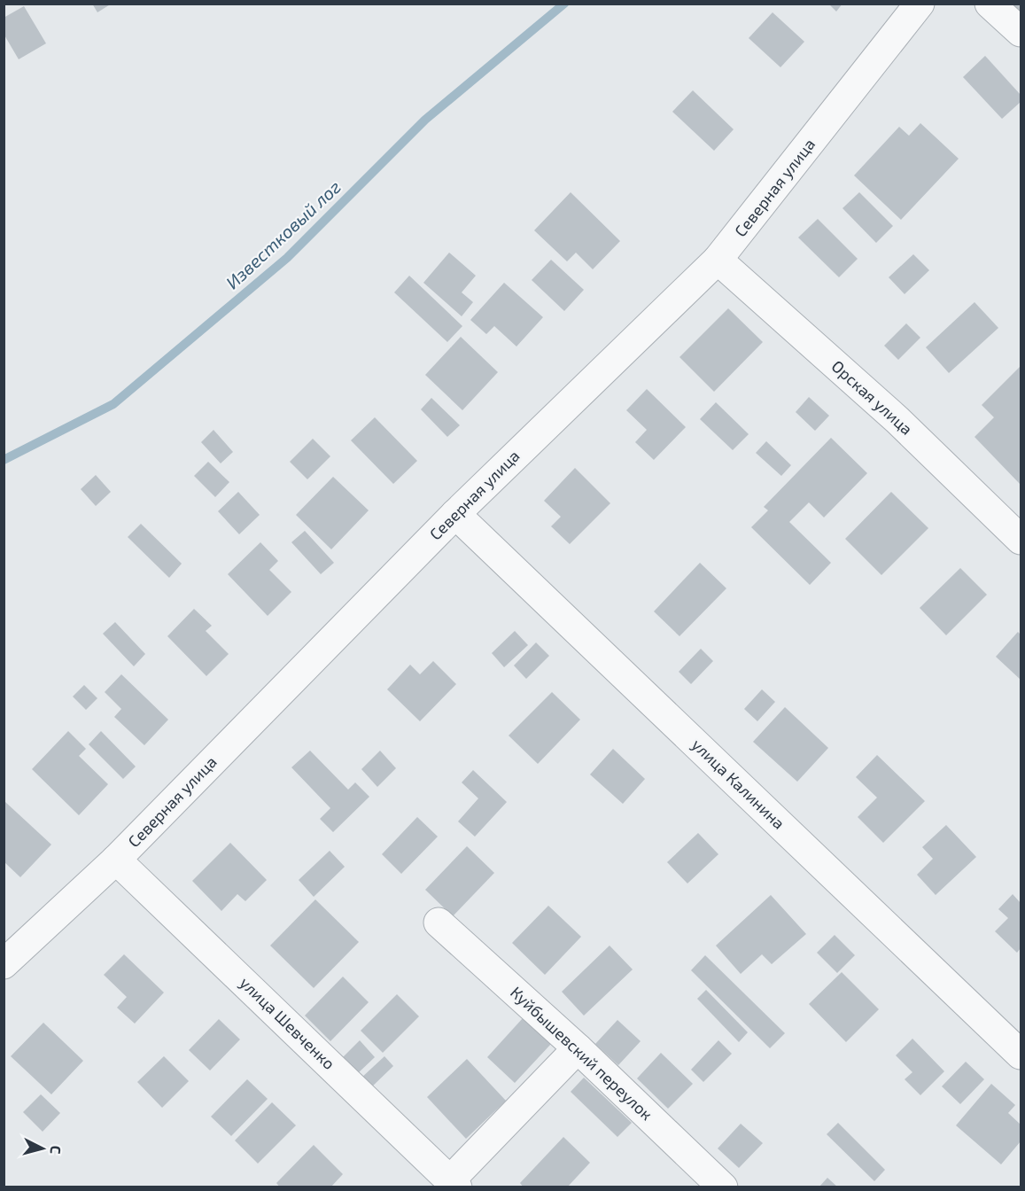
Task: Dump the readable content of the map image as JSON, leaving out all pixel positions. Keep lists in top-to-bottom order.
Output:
{
  "streets": {
    "street": [
      "Северная улица",
      "Орская улица",
      "улица Калинина",
      "улица Шевченко",
      "Куйбышевский переулок"
    ]
  },
  "crossings": [
    ["Северная улица", "Орская улица"],
    ["Северная улица", "улица Калинина"],
    ["Северная улица", "улица Шевченко"]
  ],
  "water": ["Известковый лог"],
  "north": "right"
}
